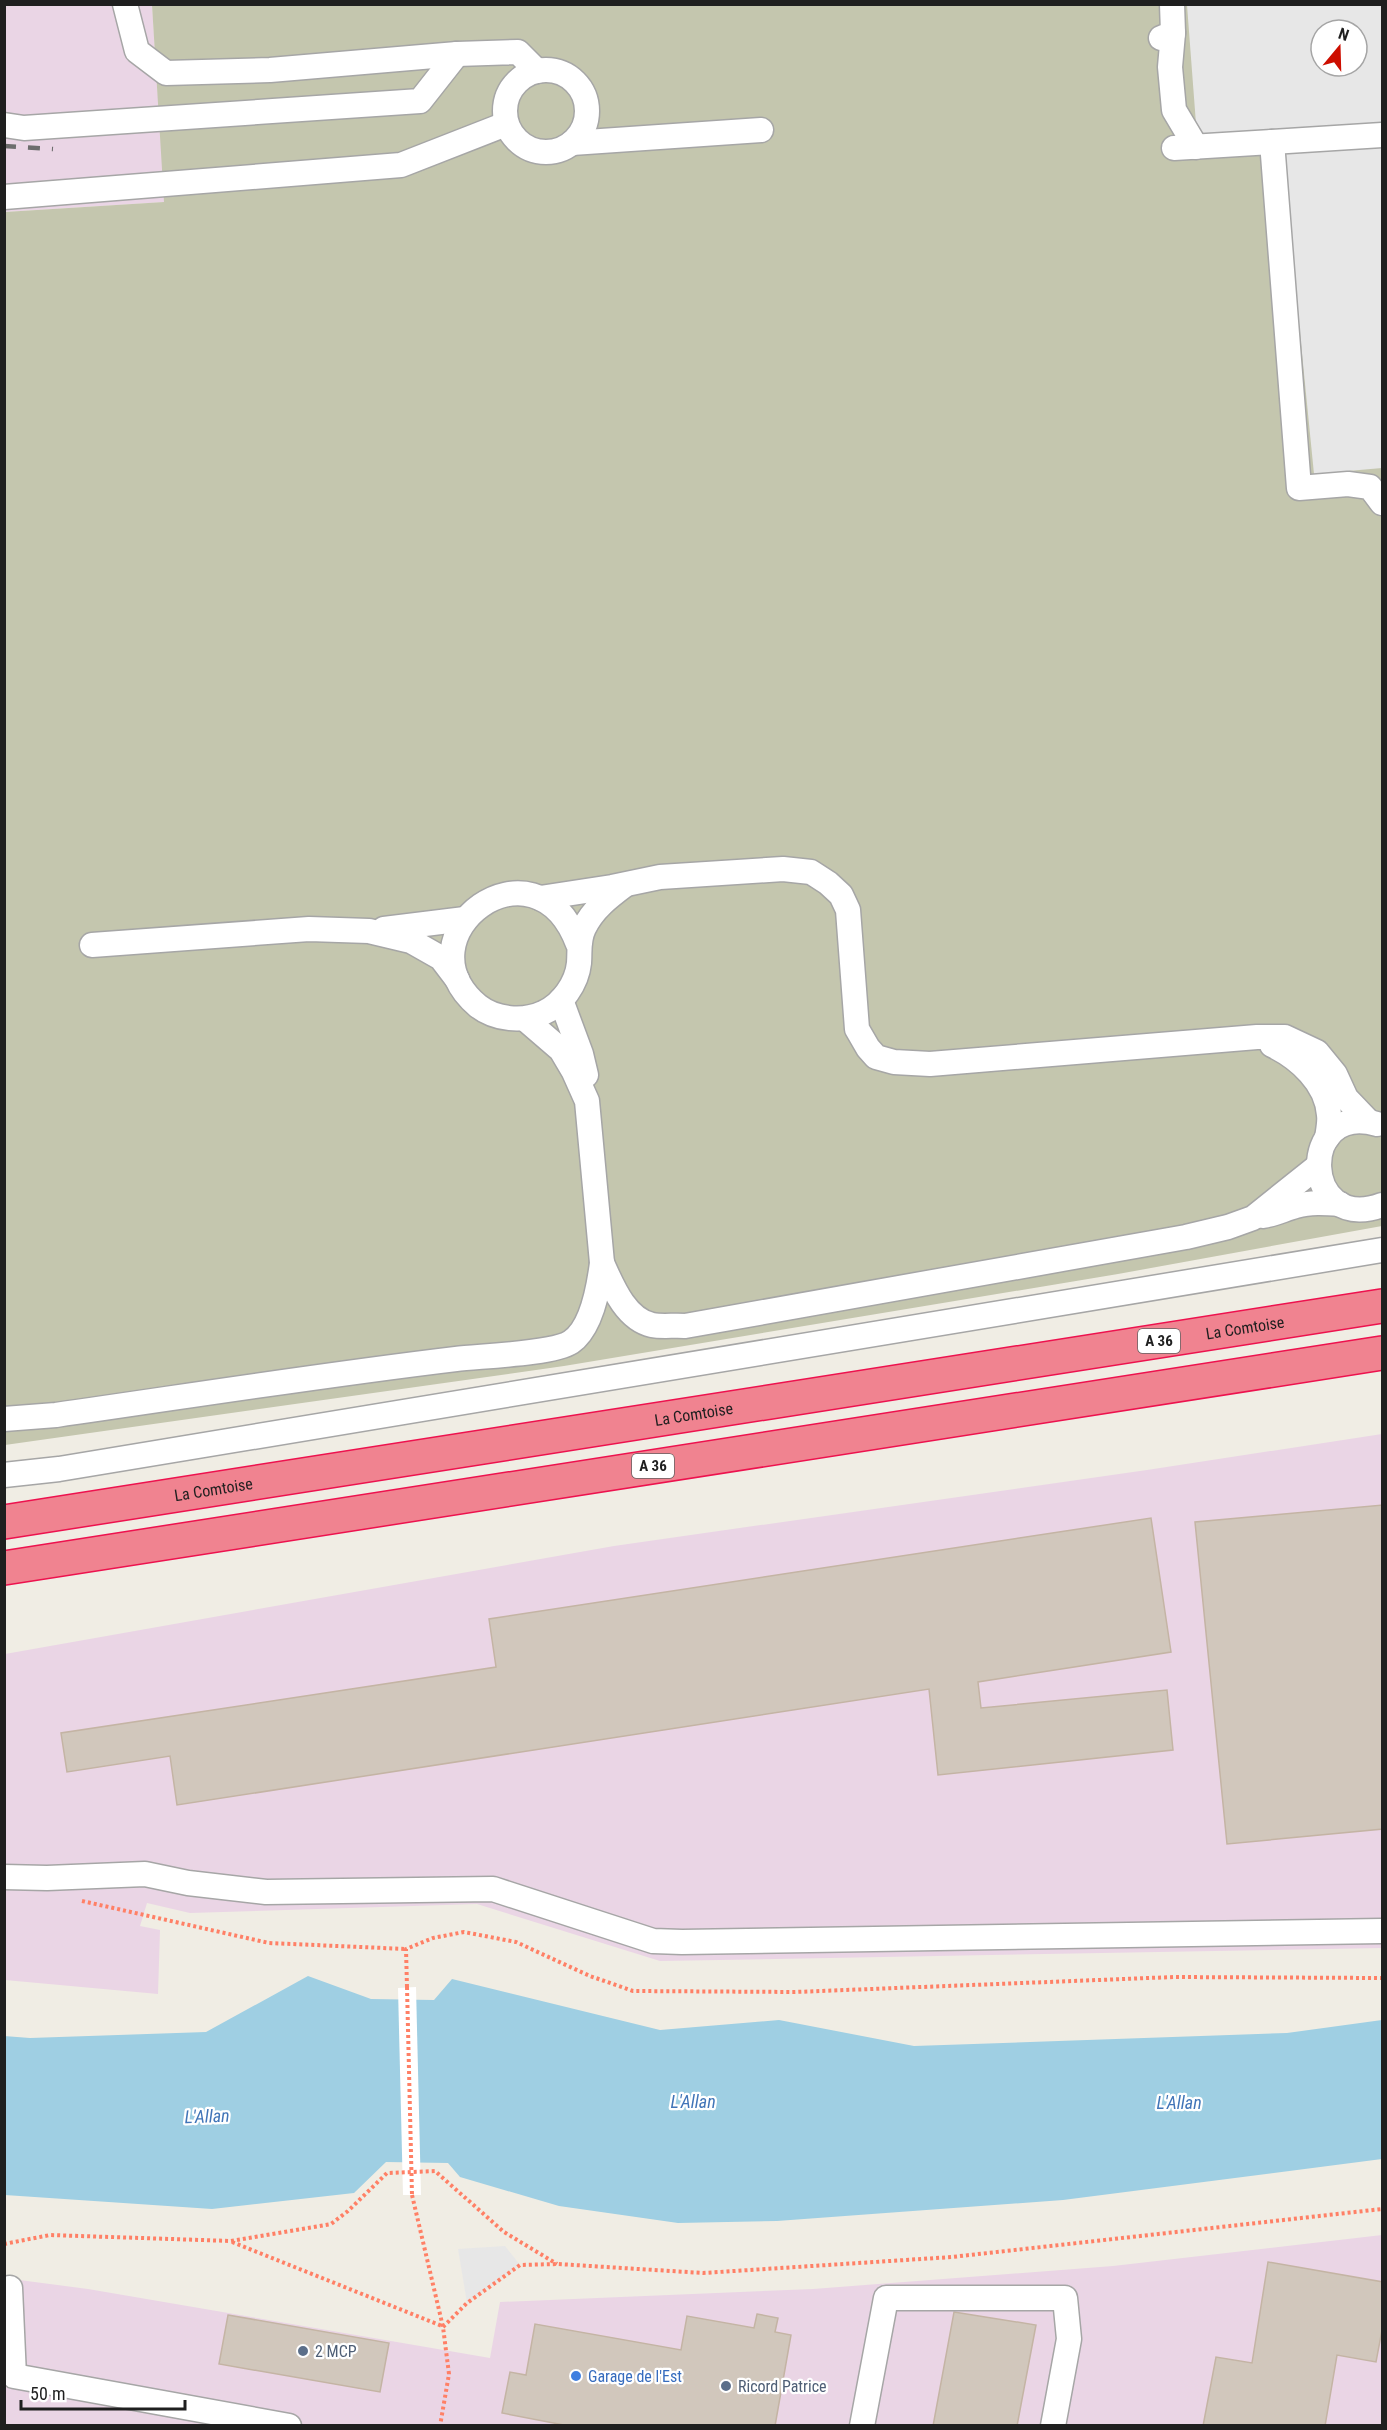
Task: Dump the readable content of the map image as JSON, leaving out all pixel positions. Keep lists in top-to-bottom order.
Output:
{
  "streets": {
    "highway": ["La Comtoise", "A 36"]
  },
  "water": ["L'Allan"],
  "places": ["2 MCP", "Garage de l'Est", "Ricord Patrice"],
  "scale_bar": "50 m",
  "north": "top"
}
